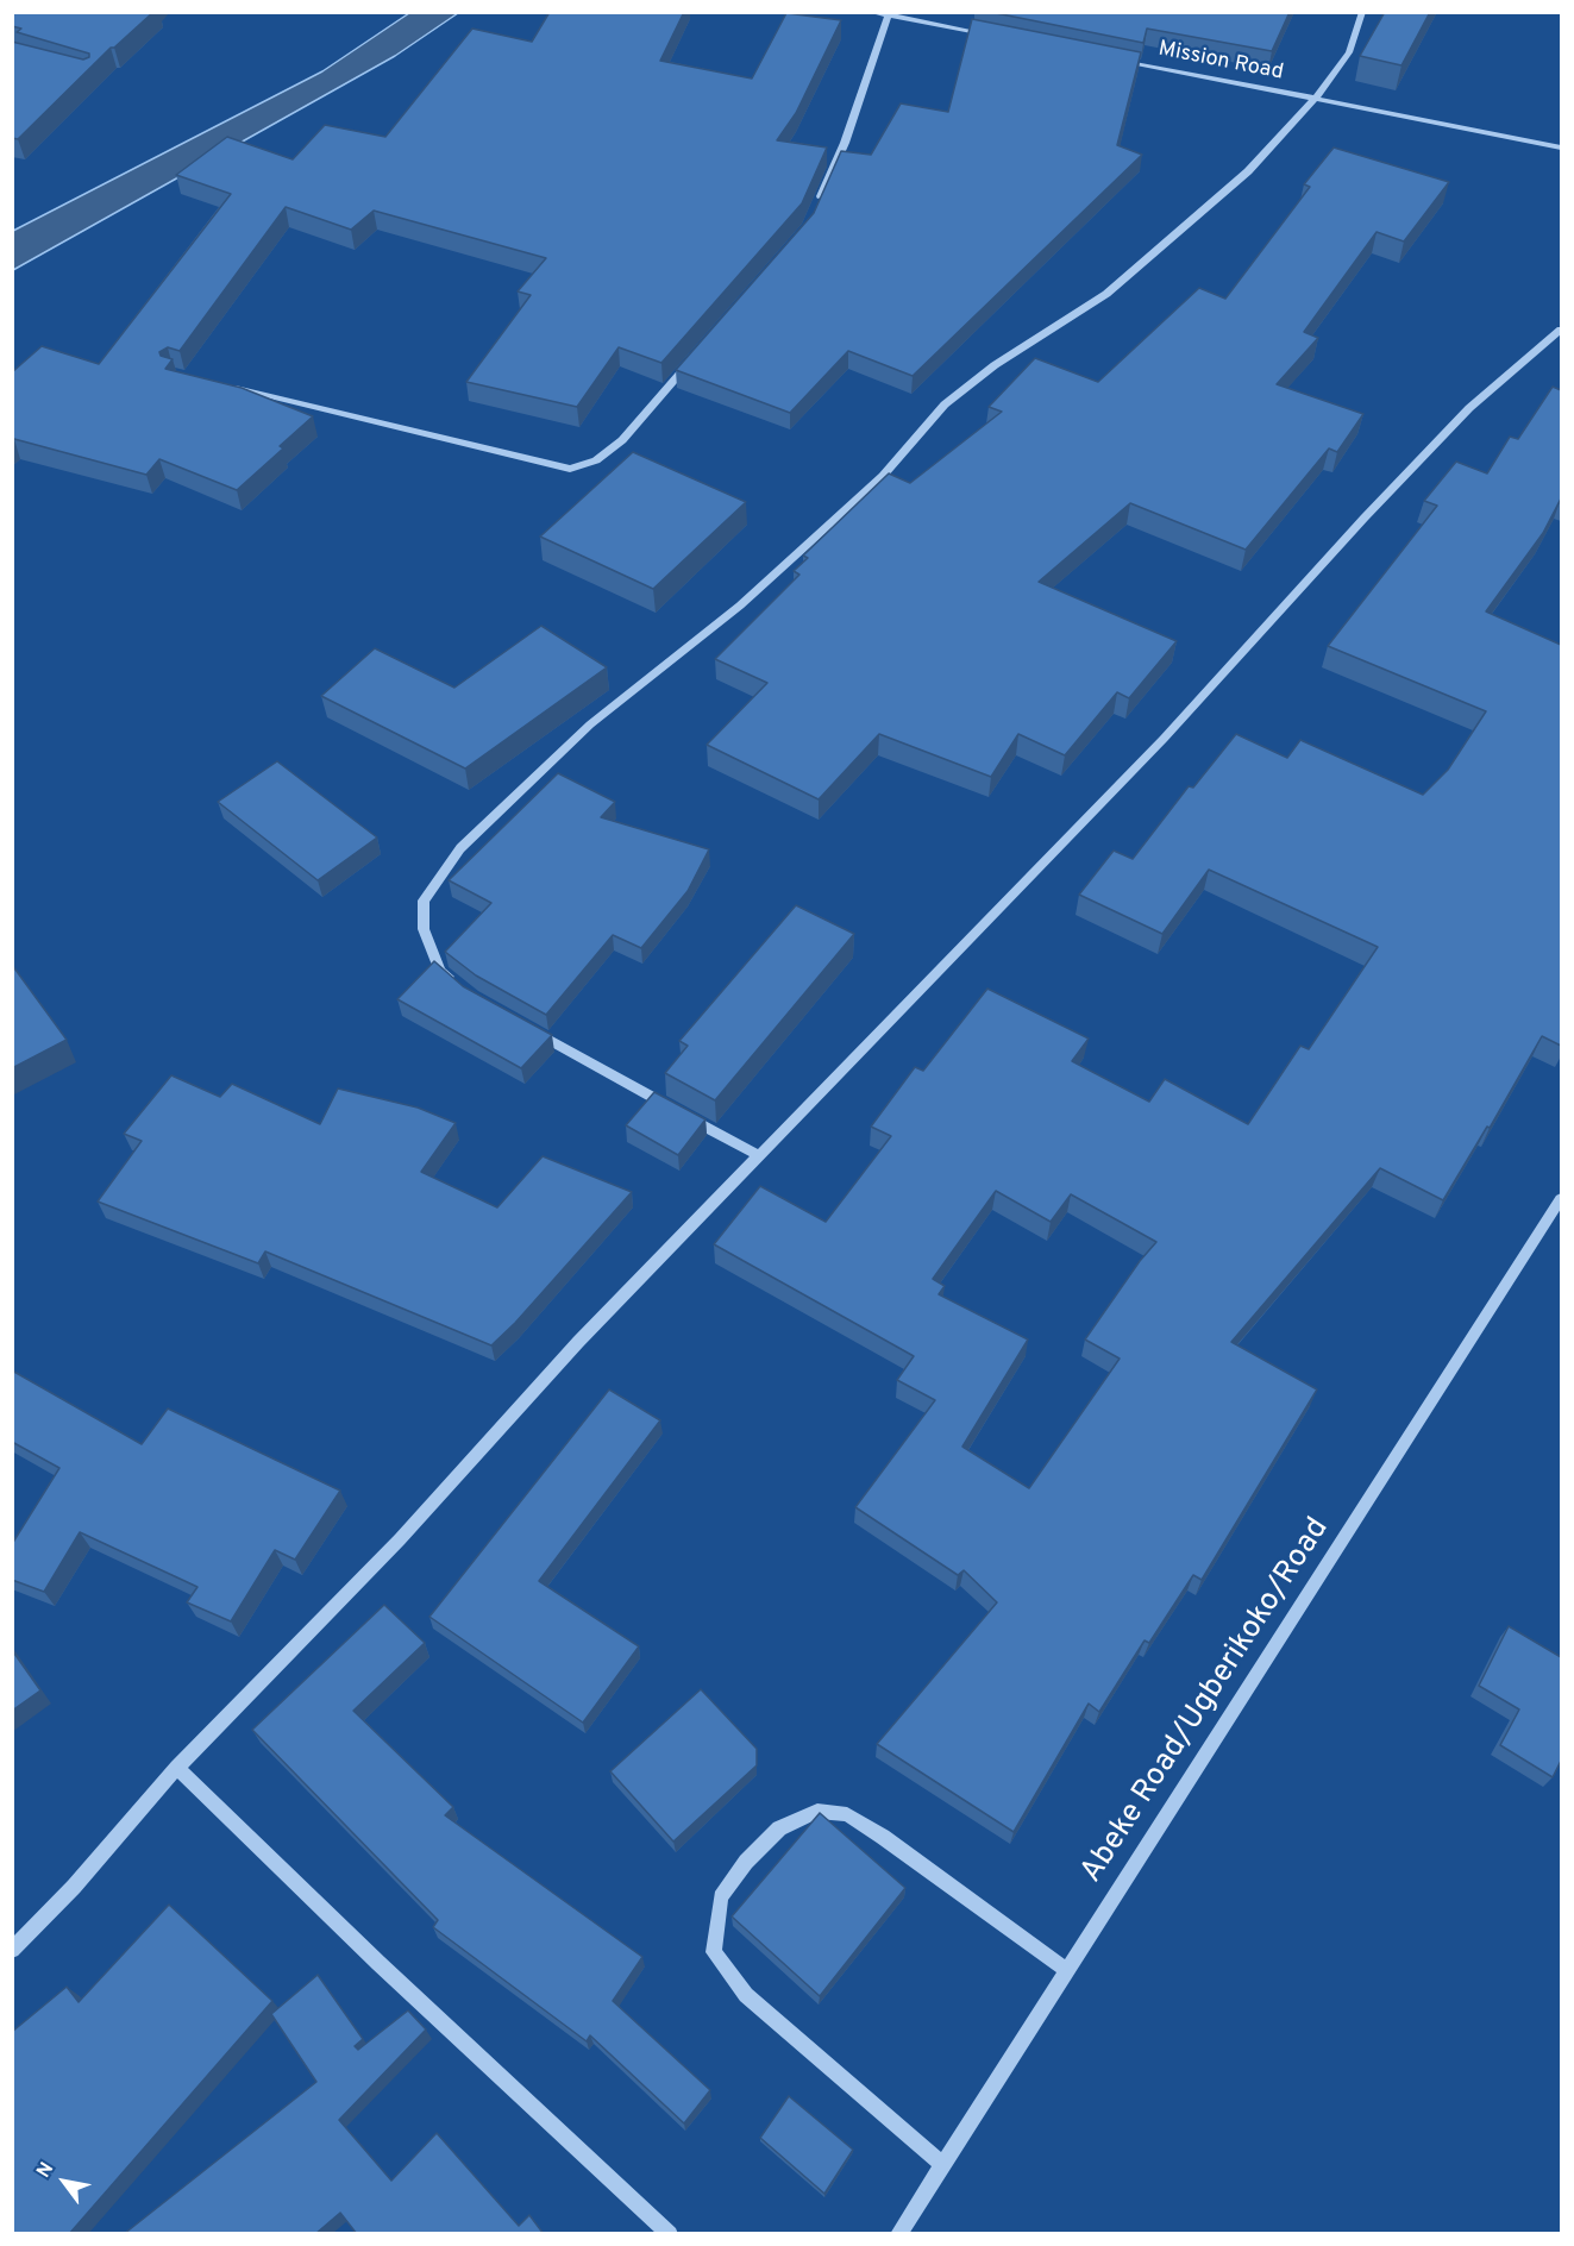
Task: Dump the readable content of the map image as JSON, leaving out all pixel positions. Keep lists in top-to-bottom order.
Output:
{
  "streets": {
    "street": ["Mission Road", "Abeke Road/Ugberikoko/Road"]
  },
  "north": "top left"
}
